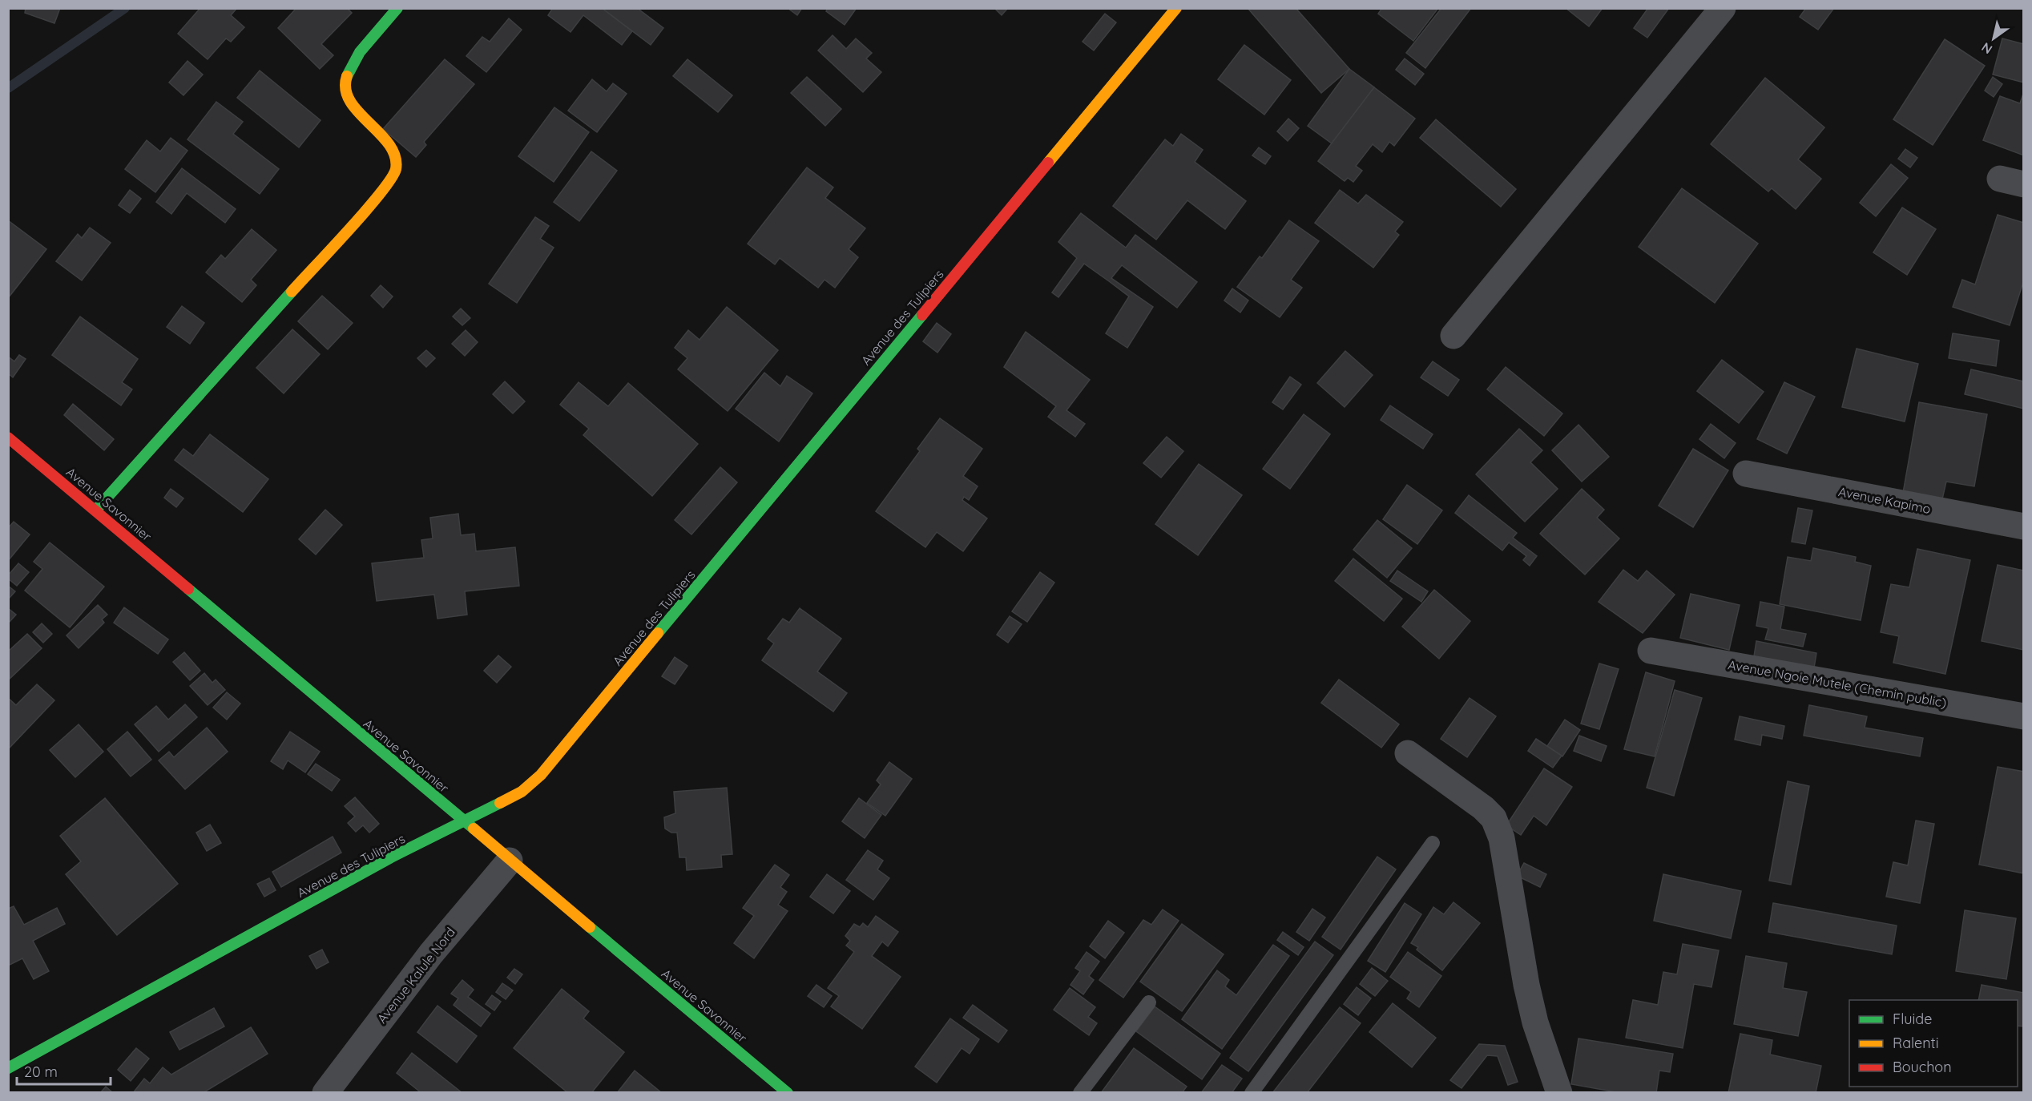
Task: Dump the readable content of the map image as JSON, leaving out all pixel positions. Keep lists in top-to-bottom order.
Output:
{
  "streets": {
    "street": [
      "Avenue des Tulipiers",
      "Avenue Kapimo",
      "Avenue Savonnier",
      "Avenue Ngoie Mutele (Chemin public)",
      "Avenue Kalule Nord"
    ]
  },
  "crossings": [
    ["Avenue des Tulipiers", "Avenue Savonnier"],
    ["Avenue Savonnier", "Avenue Kalule Nord"]
  ],
  "legend": ["Fluide", "Ralenti", "Bouchon"],
  "scale_bar": "20 m",
  "north": "bottom left"
}
